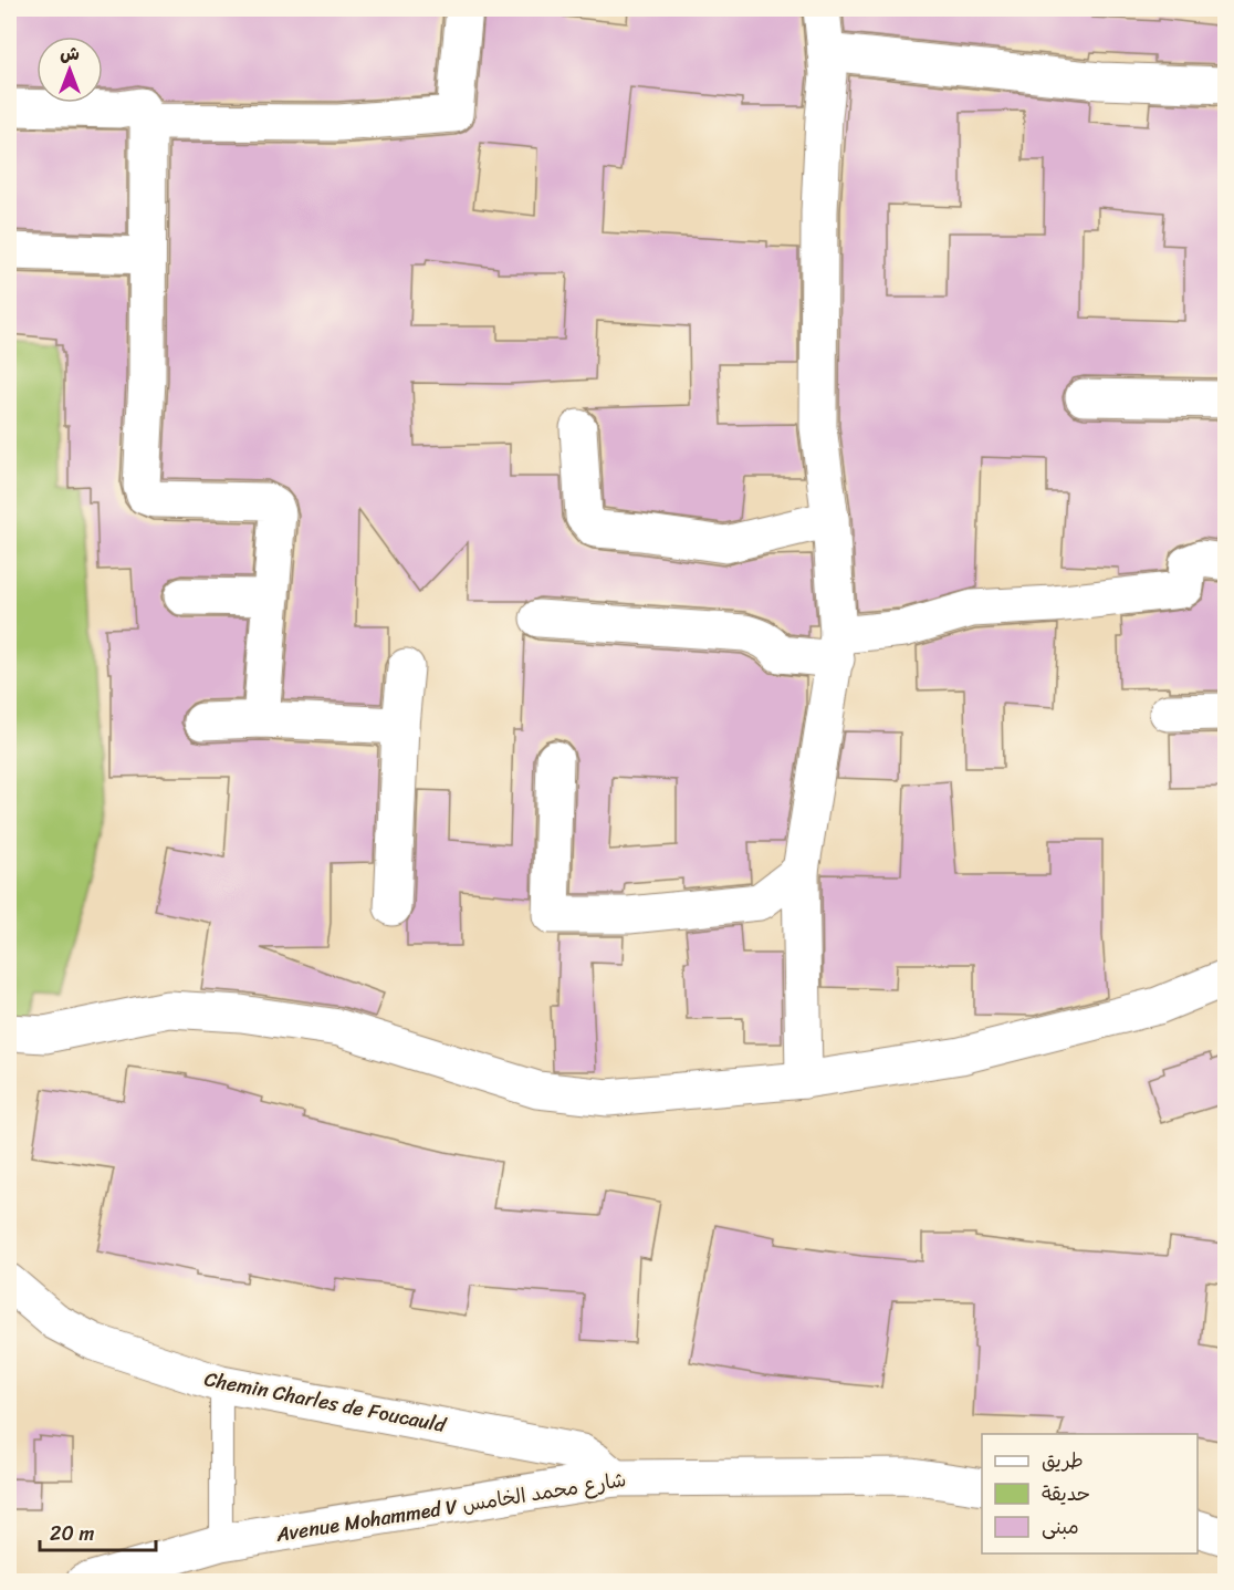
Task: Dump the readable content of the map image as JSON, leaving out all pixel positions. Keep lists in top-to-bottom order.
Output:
{
  "streets": {
    "street": ["Chemin Charles de Foucauld", "Avenue Mohammed V شارع محمد الخامس"]
  },
  "crossings": [
    ["Chemin Charles de Foucauld", "Avenue Mohammed V شارع محمد الخامس"]
  ],
  "legend": ["طريق", "حديقة", "مبنى"],
  "scale_bar": "20 m",
  "north": "top"
}
